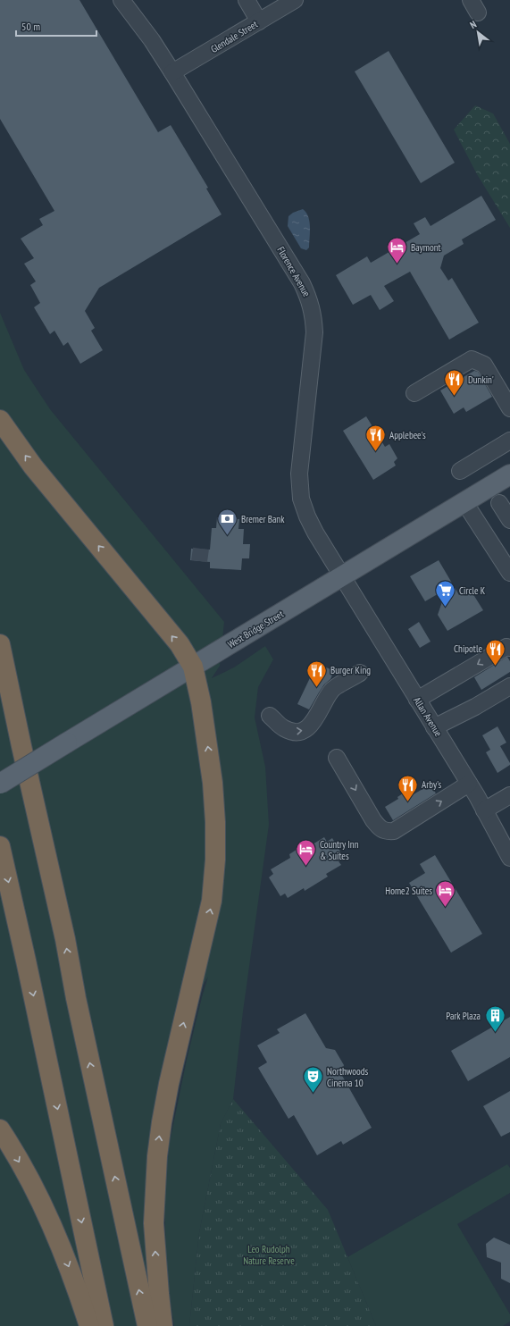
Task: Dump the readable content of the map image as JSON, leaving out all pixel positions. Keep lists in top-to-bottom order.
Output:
{
  "streets": {
    "main road": ["West Bridge Street"],
    "street": ["Glendale Street", "Florence Avenue", "Allan Avenue"]
  },
  "crossings": [
    ["Glendale Street", "Florence Avenue"],
    ["Florence Avenue", "West Bridge Street"],
    ["Florence Avenue", "Allan Avenue"],
    ["West Bridge Street", "Allan Avenue"]
  ],
  "parks": ["Leo Rudolph Nature Reserve"],
  "places": {
    "hotel": ["Baymont", "Country Inn & Suites", "Home2 Suites"],
    "restaurant": [
      "Dunkin'",
      "Applebee's",
      "Chipotle",
      "Burger King",
      "Arby's"
    ],
    "bank": ["Bremer Bank"],
    "supermarket": ["Circle K"],
    "building": ["Park Plaza"],
    "theatre": ["Northwoods Cinema 10"]
  },
  "scale_bar": "50 m",
  "north": "top left"
}
